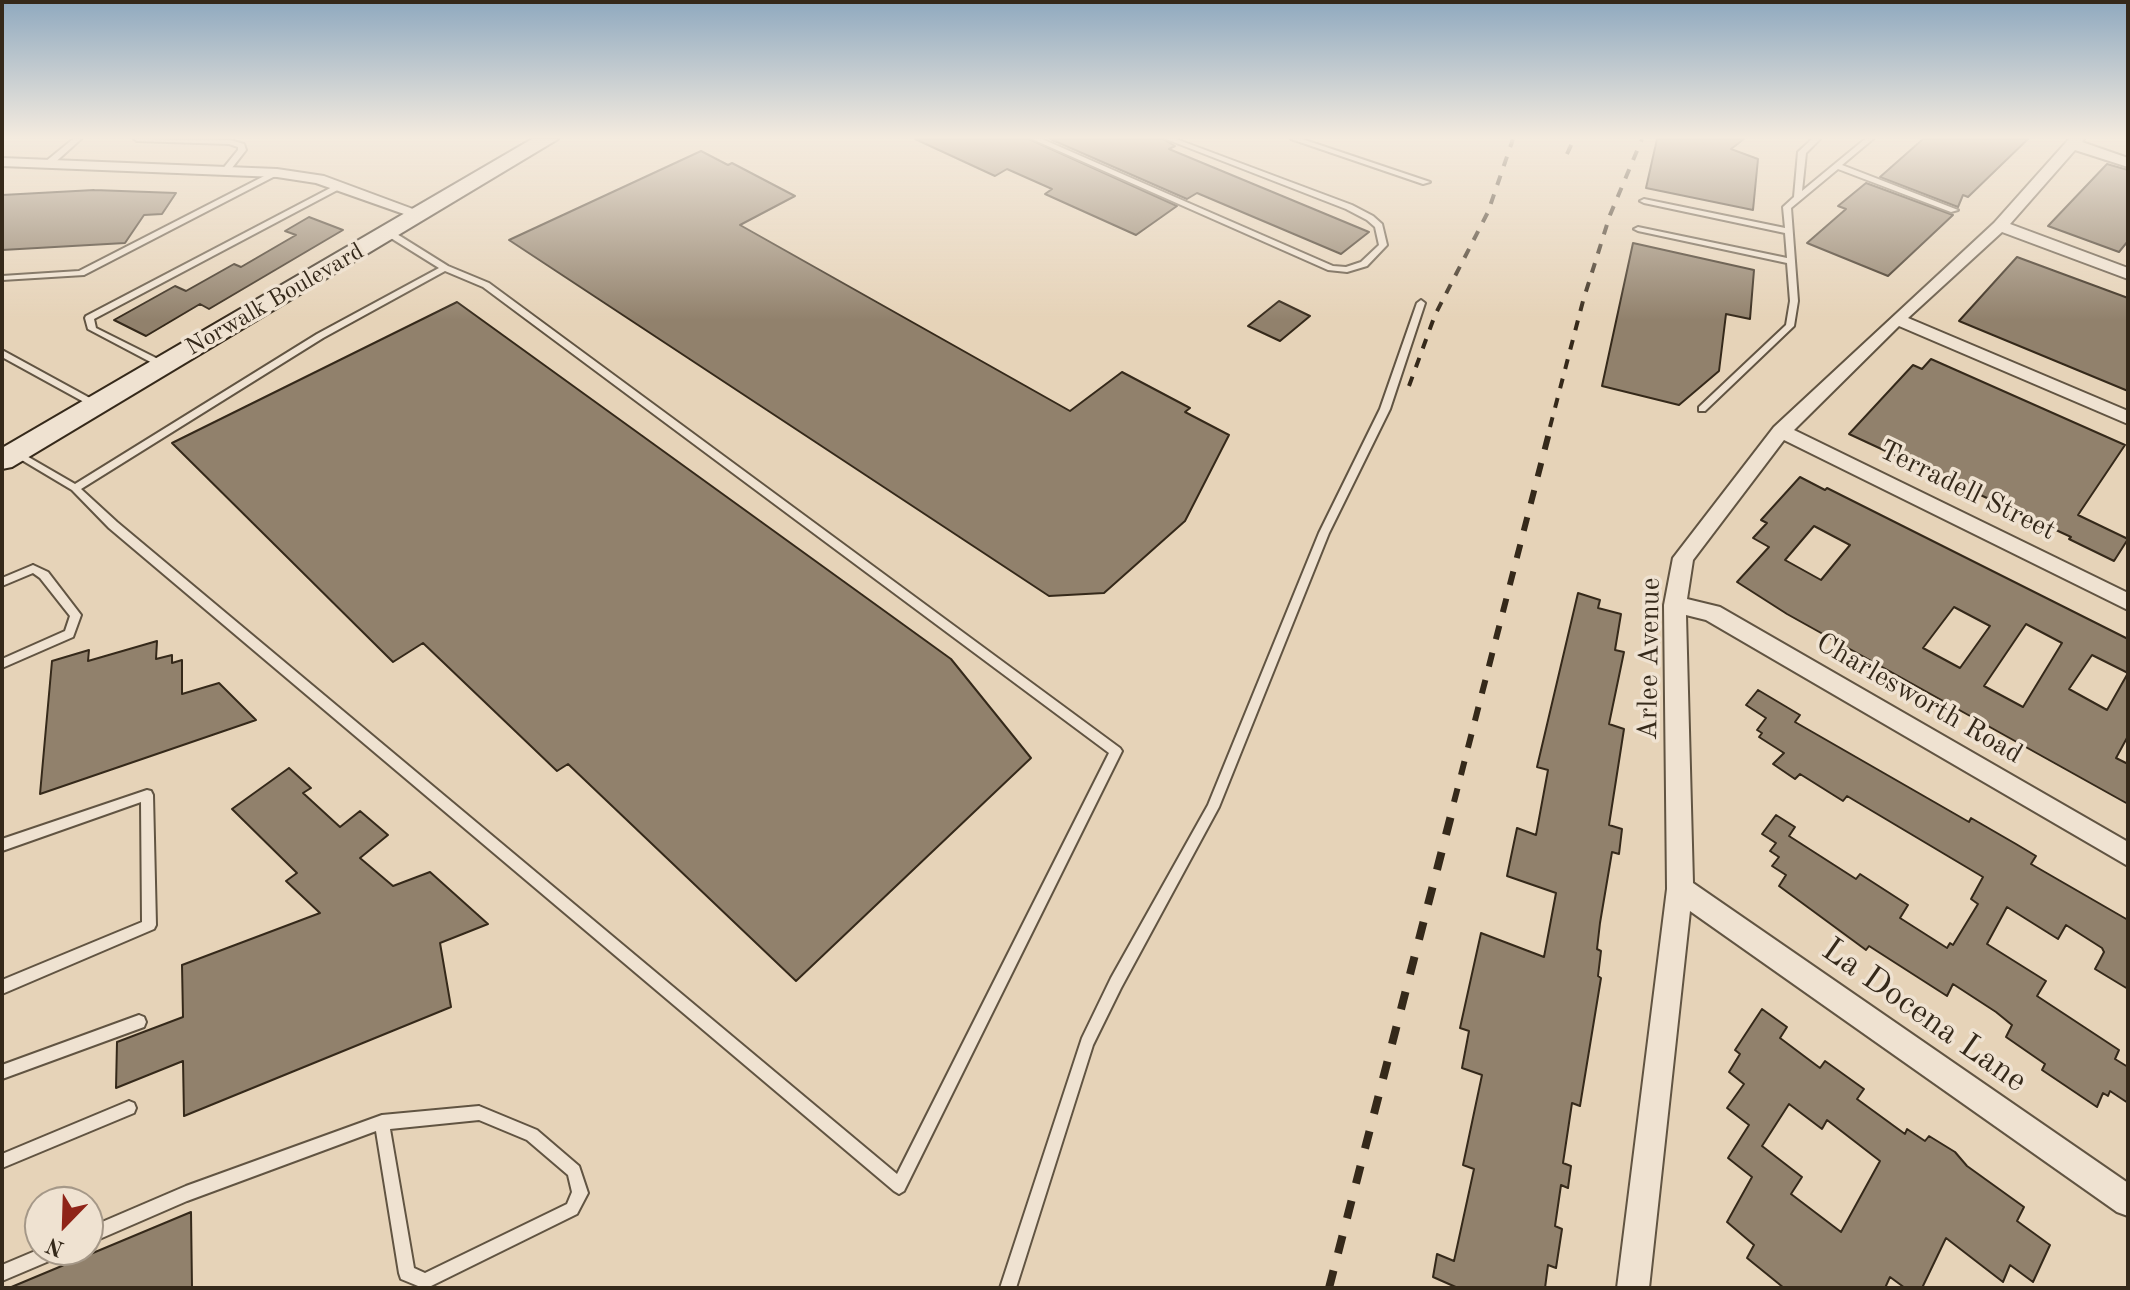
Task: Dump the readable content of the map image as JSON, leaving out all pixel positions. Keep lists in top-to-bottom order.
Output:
{
  "streets": {
    "main road": ["Norwalk Boulevard"],
    "street": [
      "Terradell Street",
      "Arlee Avenue",
      "Charlesworth Road",
      "La Docena Lane"
    ]
  },
  "crossings": [
    ["Terradell Street", "Arlee Avenue"],
    ["Arlee Avenue", "Charlesworth Road"],
    ["Arlee Avenue", "La Docena Lane"]
  ],
  "north": "bottom left"
}
